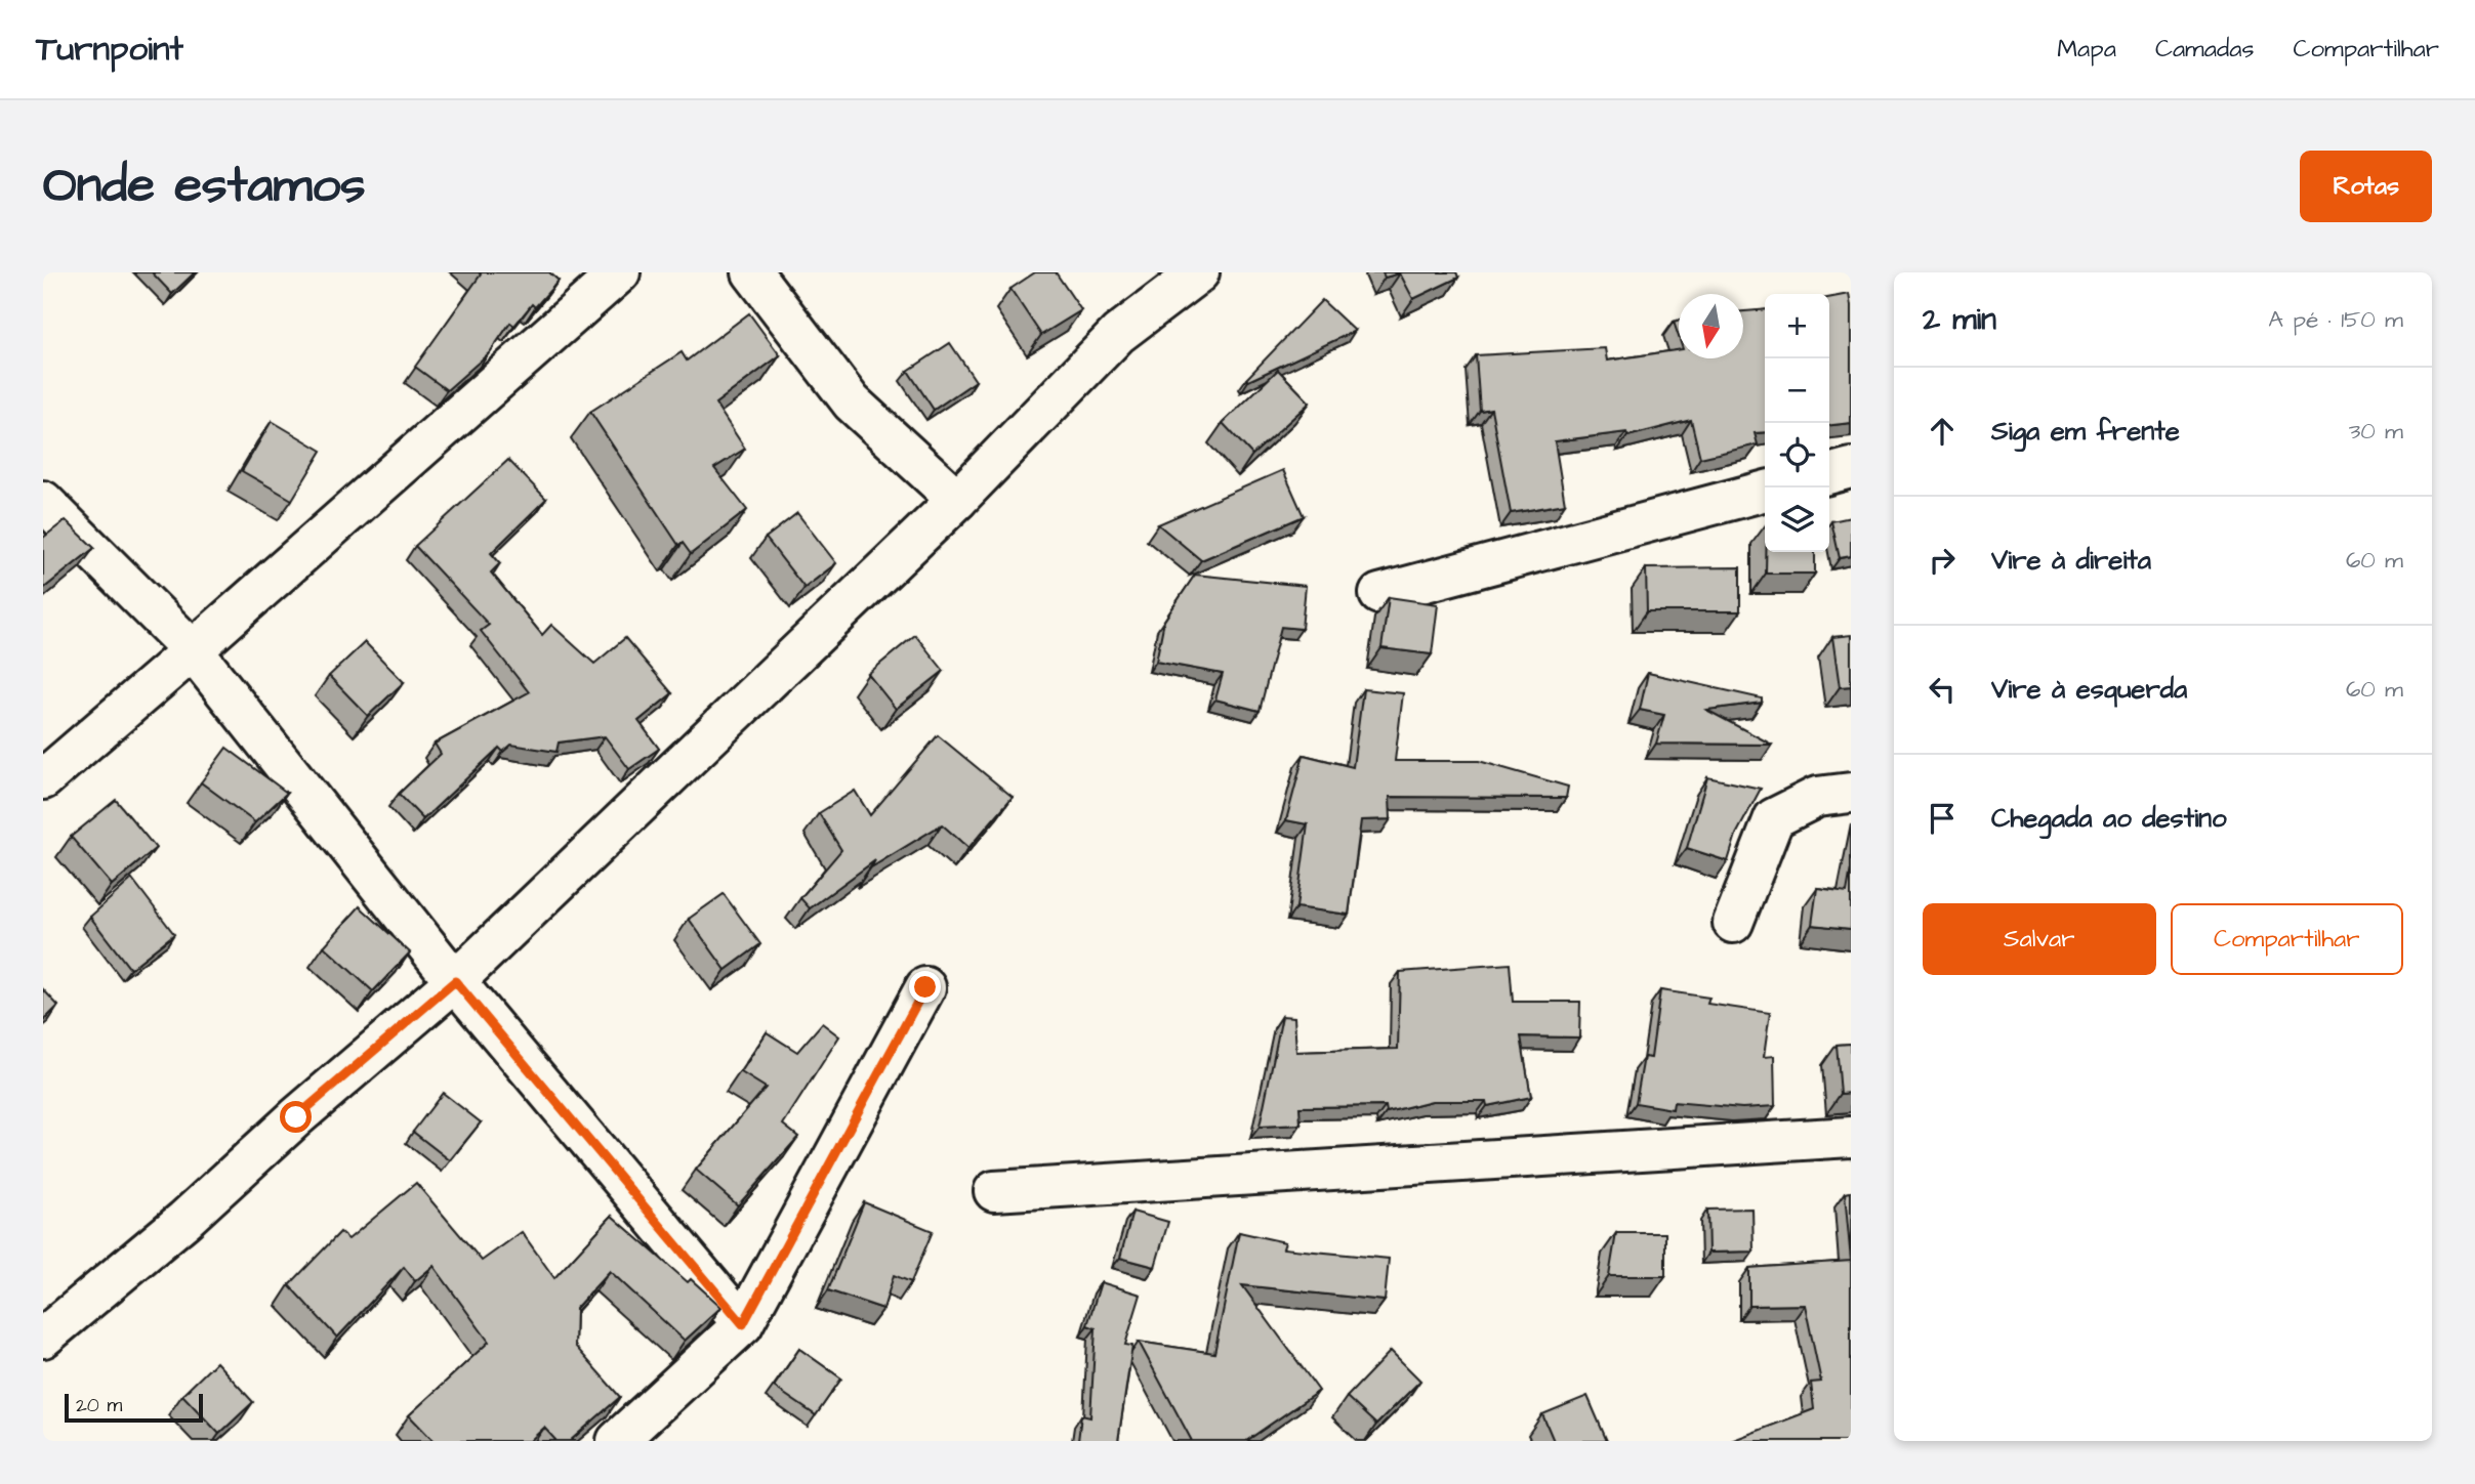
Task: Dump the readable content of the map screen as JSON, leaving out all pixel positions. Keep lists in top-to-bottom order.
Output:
{
  "scale_bar": "20 m",
  "north": "bottom",
  "page": {
    "header": "Turnpoint",
    "nav": ["Mapa", "Camadas", "Compartilhar"],
    "buttons": [
      "Rotas",
      ["Salvar", "Compartilhar"]
    ],
    "title": "Onde estamos",
    "heading": ["2 min", "A pé · 150 m"],
    "map_buttons": ["+", "−"],
    "list": [
      ["Siga em frente", "30 m"],
      ["Vire à direita", "60 m"],
      ["Vire à esquerda", "60 m"],
      "Chegada ao destino"
    ],
    "scale": "20 m"
  }
}
